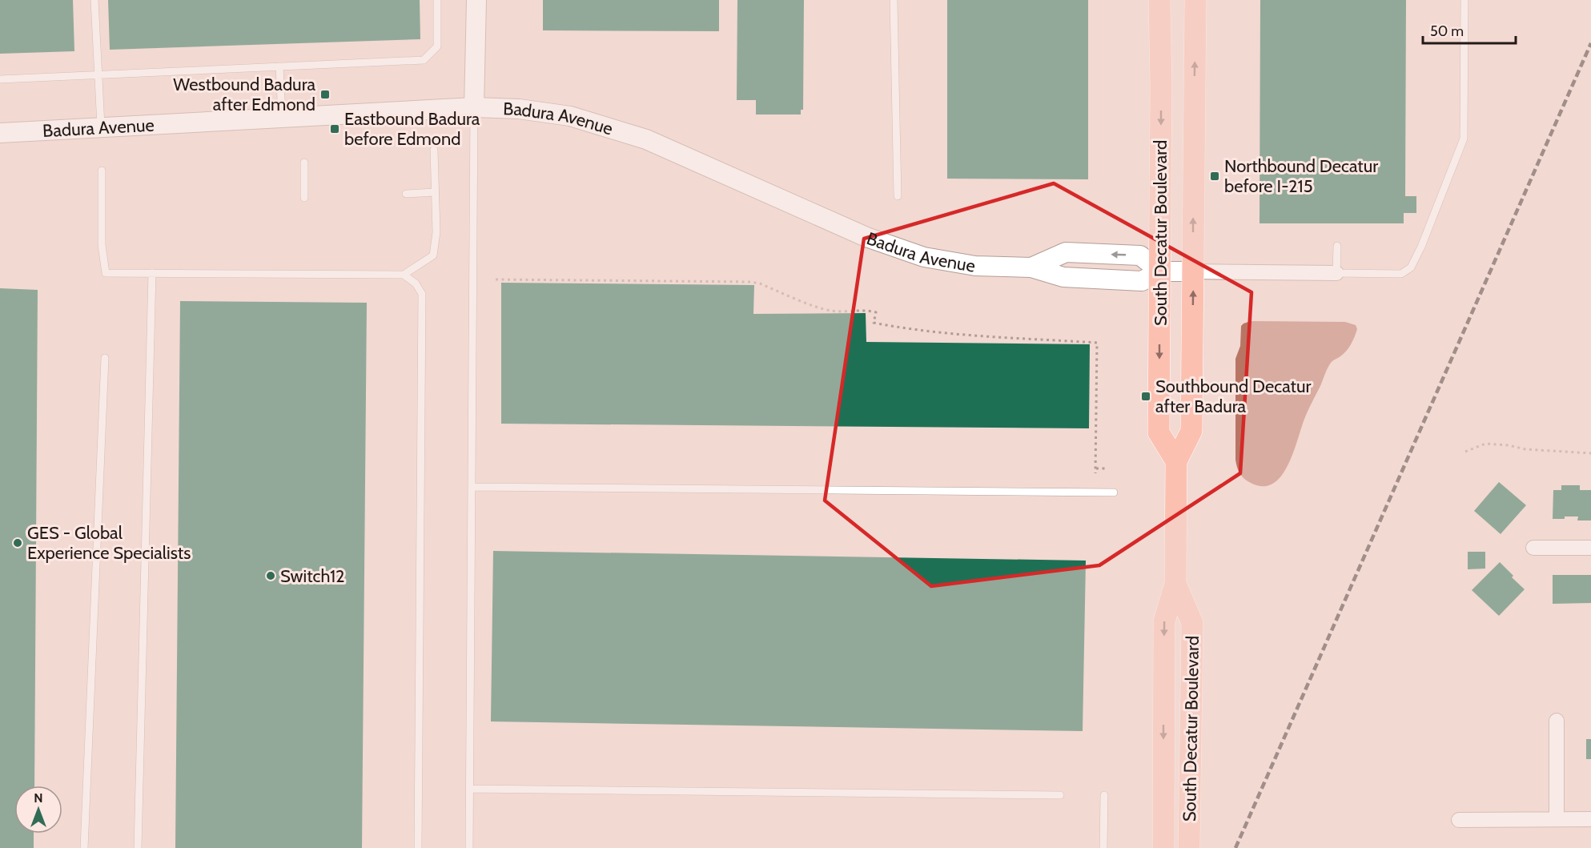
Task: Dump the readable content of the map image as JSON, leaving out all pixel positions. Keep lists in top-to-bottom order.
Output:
{
  "streets": {
    "main road": ["Badura Avenue", "South Decatur Boulevard"]
  },
  "crossings": [
    ["Badura Avenue", "South Decatur Boulevard"]
  ],
  "places": {
    "transit": [
      "Westbound Badura after Edmond",
      "Eastbound Badura before Edmond",
      "Northbound Decatur before I-215",
      "Southbound Decatur after Badura"
    ],
    "other": ["GES - Global Experience Specialists", "Switch12"]
  },
  "scale_bar": "50 m",
  "north": "top"
}
